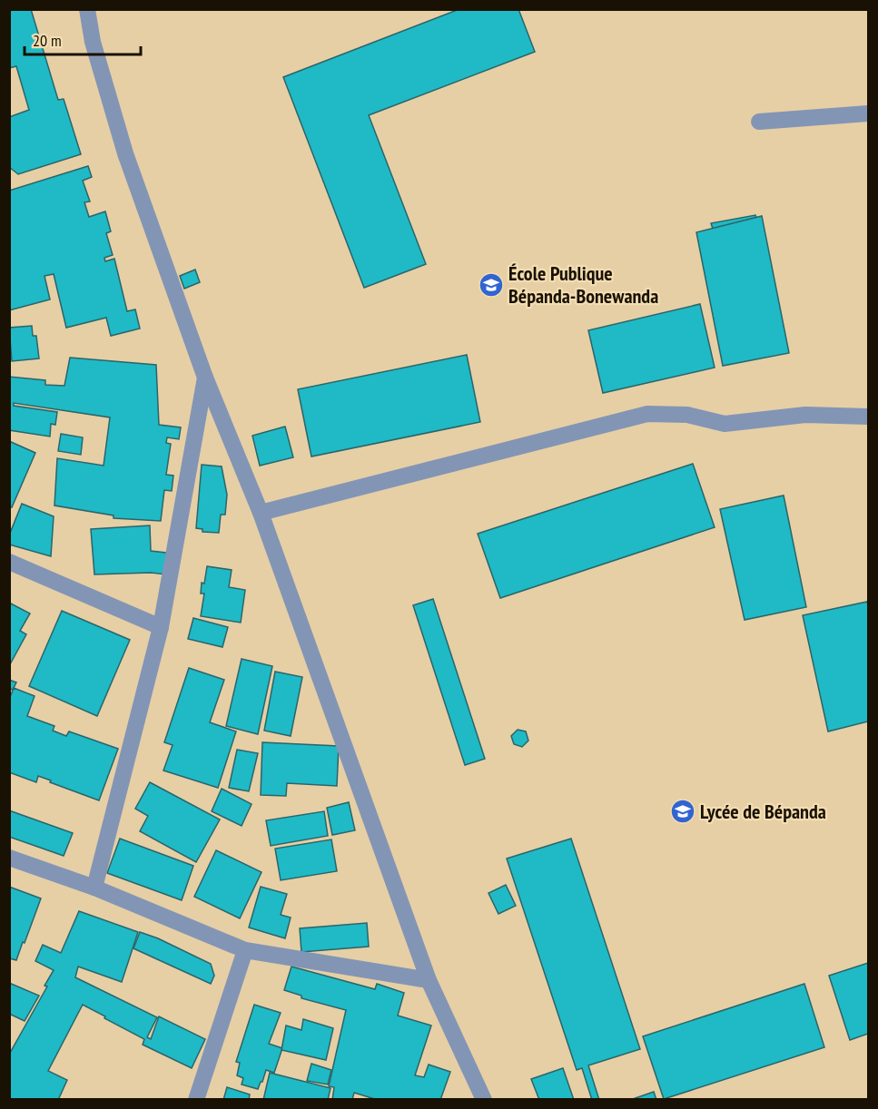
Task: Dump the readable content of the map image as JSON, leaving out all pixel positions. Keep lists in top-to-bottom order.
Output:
{
  "places": {
    "school or university": ["École Publique Bépanda-Bonewanda", "Lycée de Bépanda"]
  },
  "scale_bar": "20 m"
}
